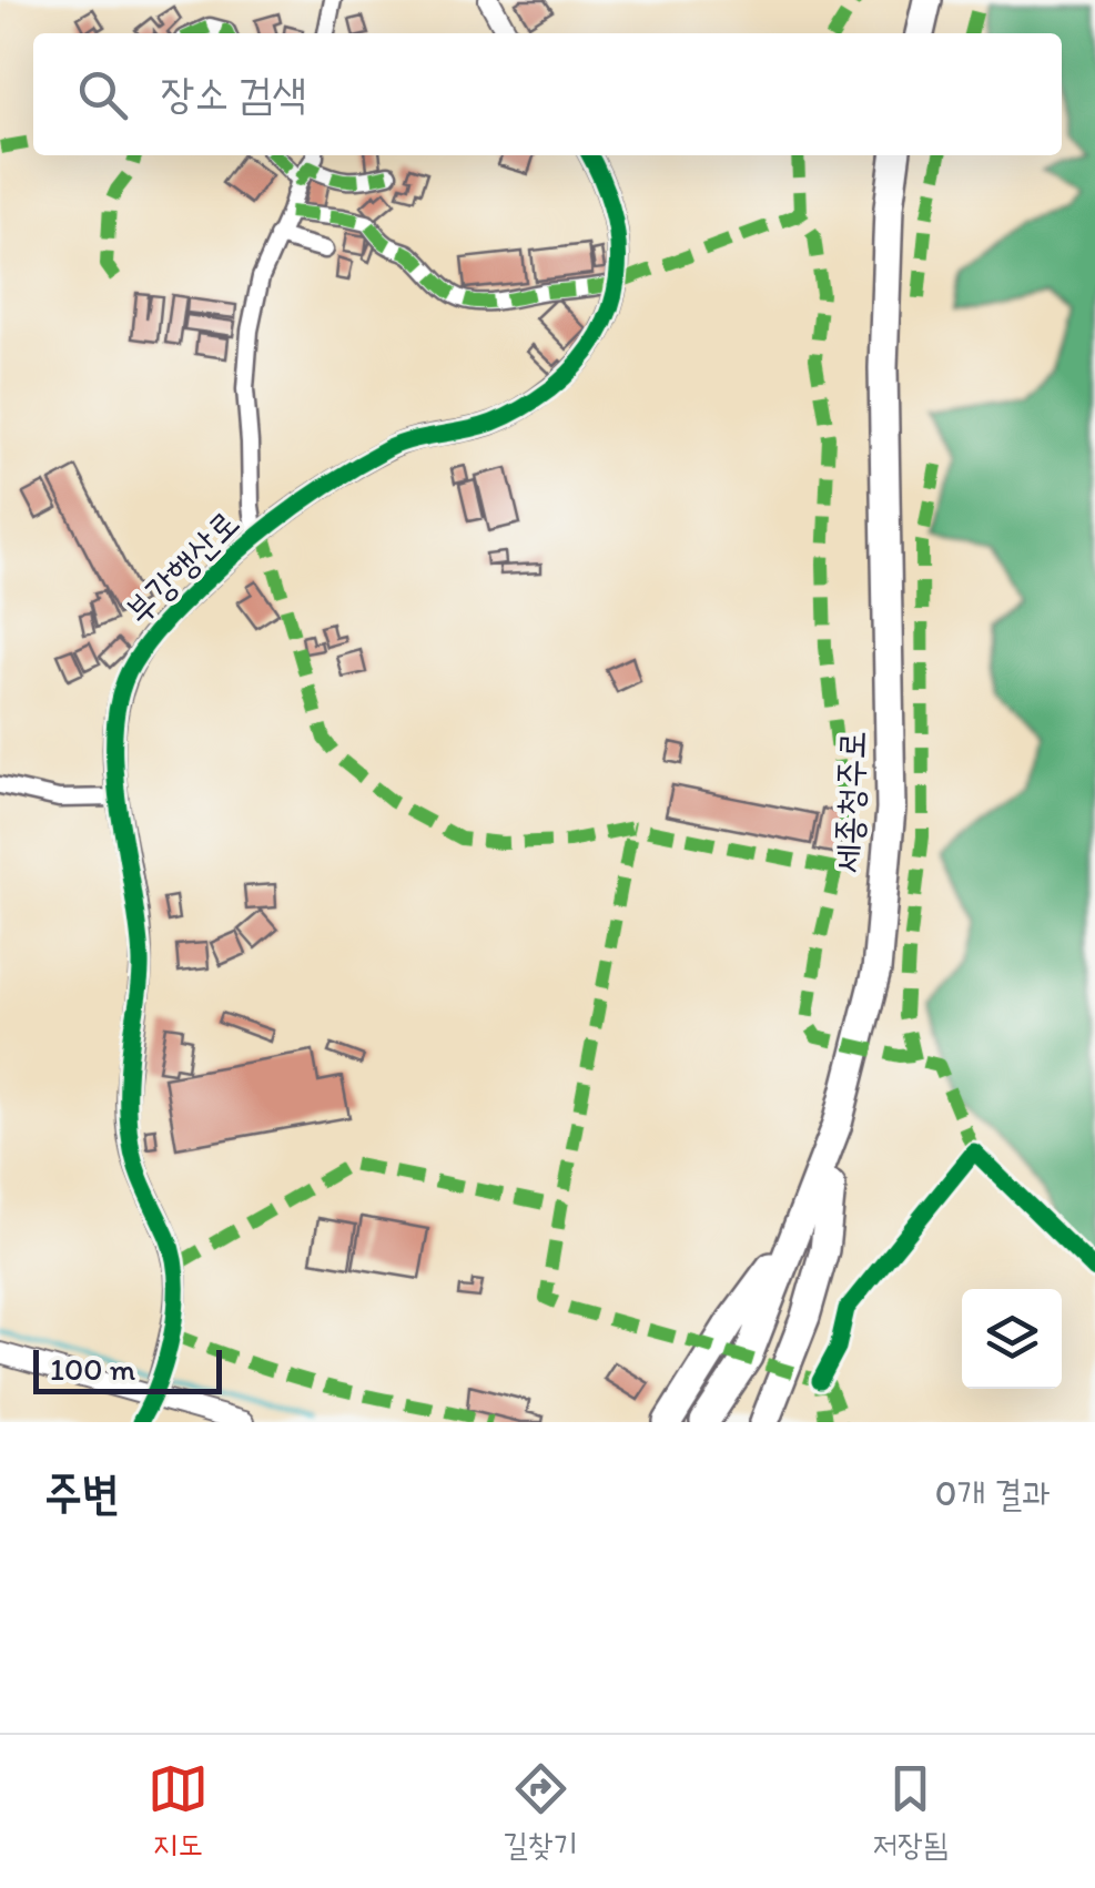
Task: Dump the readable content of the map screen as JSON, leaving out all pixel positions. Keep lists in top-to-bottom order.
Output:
{
  "streets": {
    "highway": ["세종청주로"],
    "street": ["부강행산로"]
  },
  "scale_bar": "100 m",
  "page": {
    "search": "장소 검색",
    "scale": "100 m",
    "heading": ["주변", "0개 결과"],
    "nav": ["지도", "길찾기", "저장됨"]
  }
}
